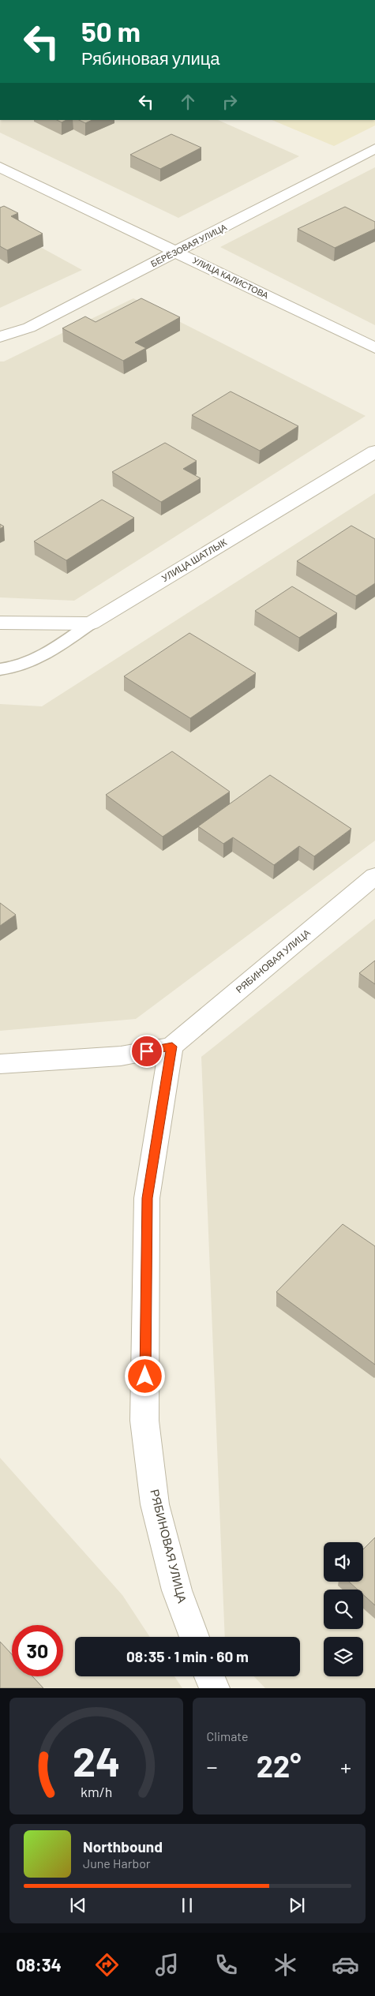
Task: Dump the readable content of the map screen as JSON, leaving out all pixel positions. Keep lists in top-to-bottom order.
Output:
{
  "streets": {
    "street": [
      "БЕРЁЗОВАЯ УЛИЦА",
      "УЛИЦА КАЛИСТОВА",
      "УЛИЦА ШАТЛЫК",
      "РЯБИНОВАЯ УЛИЦА"
    ]
  },
  "crossings": [
    ["БЕРЁЗОВАЯ УЛИЦА", "УЛИЦА КАЛИСТОВА"]
  ],
  "page": {
    "turn": ["50 m", "Рябиновая улица"],
    "limit": "30",
    "trip": "08:35 · 1 min · 60 m",
    "tile": "Climate",
    "heat": ["−", "22°", "+"],
    "song": ["Northbound", "June Harbor"],
    "tabs": "08:34",
    "gauge": ["24", "km/h"]
  }
}
